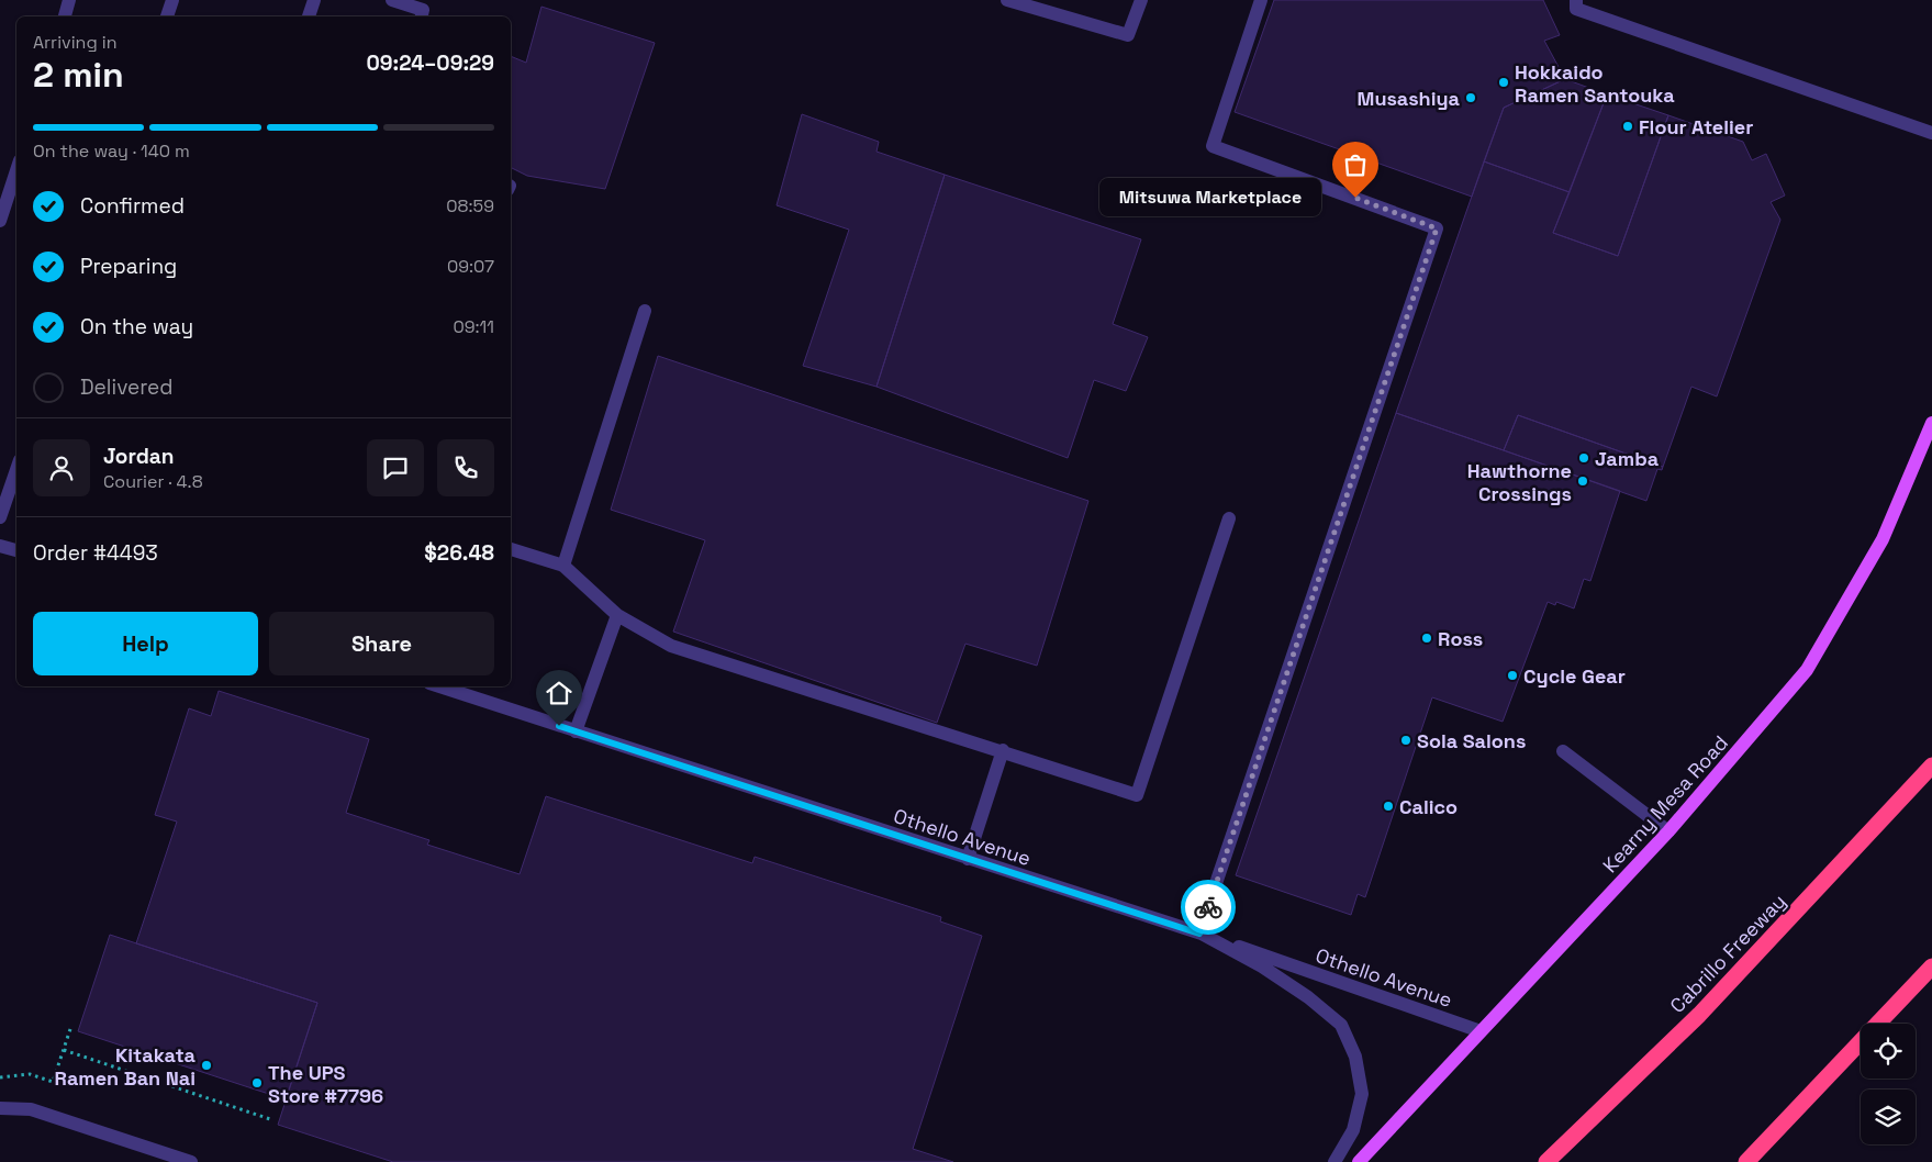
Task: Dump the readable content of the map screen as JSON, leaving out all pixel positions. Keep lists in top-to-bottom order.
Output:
{
  "streets": {
    "highway": ["Cabrillo Freeway"],
    "main road": ["Kearny Mesa Road"],
    "street": ["Othello Avenue"]
  },
  "crossings": [
    ["Kearny Mesa Road", "Othello Avenue"]
  ],
  "places": [
    "Hokkaido Ramen Santouka",
    "Musashiya",
    "Flour Atelier",
    "Mitsuwa Marketplace",
    "Jamba",
    "Hawthorne Crossings",
    "Ross",
    "Cycle Gear",
    "Sola Salons",
    "Calico",
    "Kitakata Ramen Ban Nai",
    "The UPS Store #7796"
  ],
  "page": {
    "heading": ["2 min", "Arriving in", "09:24–09:29"],
    "panel": [
      "Jordan",
      "Courier · 4.8",
      "Order #4493",
      "$26.48"
    ],
    "bar": "On the way · 140 m",
    "list": [
      ["Confirmed", "08:59"],
      ["Preparing", "09:07"],
      ["On the way", "09:11"],
      "Delivered"
    ],
    "bubble": "Mitsuwa Marketplace",
    "buttons": ["Help", "Share"]
  }
}
